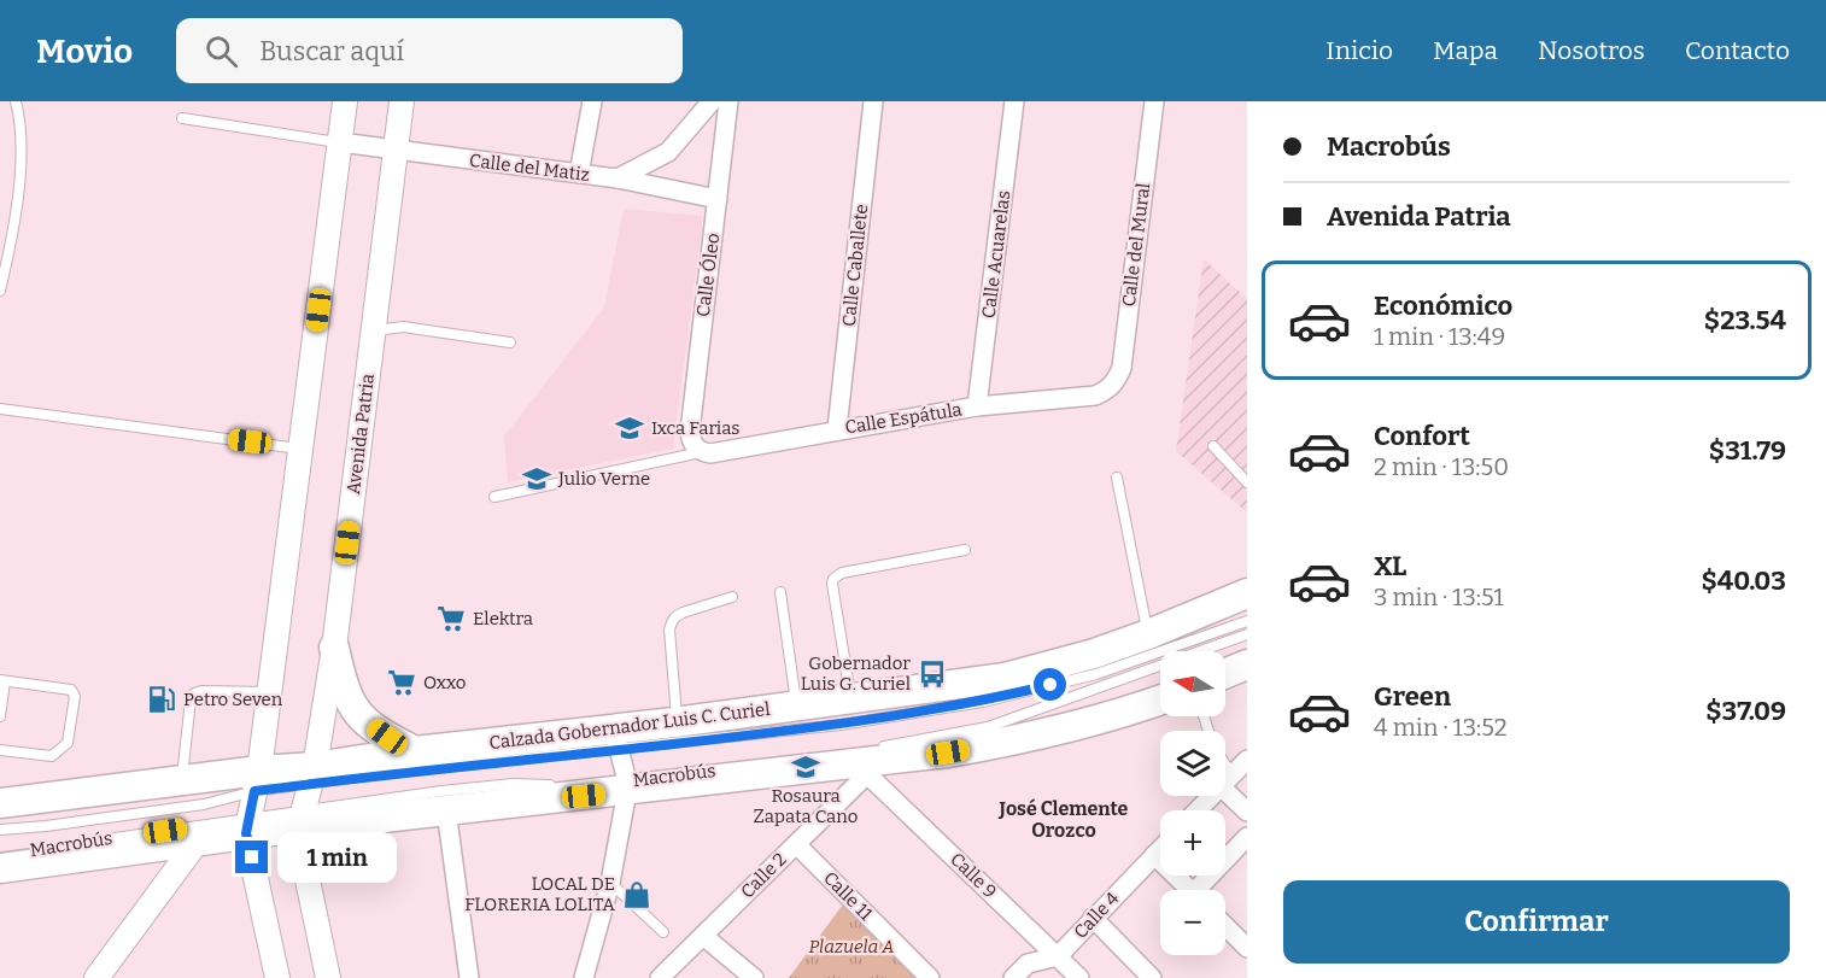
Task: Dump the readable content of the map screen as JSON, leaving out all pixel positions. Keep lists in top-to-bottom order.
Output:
{
  "streets": {
    "main road": ["Calzada Gobernador Luis C. Curiel"],
    "street": [
      "Calle del Matiz",
      "Calle del Mural",
      "Calle Acuarelas",
      "Calle Caballete",
      "Calle Óleo",
      "Calle Espátula",
      "Avenida Patria",
      "Calle 2",
      "Calle 9",
      "Calle 11",
      "Calle 4"
    ],
    "lane": ["Macrobús"]
  },
  "crossings": [
    ["Calle del Matiz", "Calle Óleo"],
    ["Calle del Matiz", "Avenida Patria"],
    ["Calle del Mural", "Calle Espátula"],
    ["Calle Acuarelas", "Calle Espátula"],
    ["Calle Caballete", "Calle Espátula"],
    ["Calle Óleo", "Calle Espátula"],
    ["Avenida Patria", "Calzada Gobernador Luis C. Curiel"],
    ["Avenida Patria", "Macrobús"],
    ["Calzada Gobernador Luis C. Curiel", "Macrobús"],
    ["Calle 2", "Calle 9"],
    ["Calle 2", "Calle 11"],
    ["Calle 9", "Calle 4"]
  ],
  "districts": ["José Clemente Orozco"],
  "parks": ["Plazuela A"],
  "places": {
    "school or university": ["Ixca Farias", "Julio Verne", "Rosaura Zapata Cano"],
    "supermarket": ["Elektra", "Oxxo"],
    "bus stop": ["Gobernador Luis G. Curiel"],
    "fuel station": ["Petro Seven"],
    "shop": ["LOCAL DE FLORERIA LOLITA"]
  },
  "north": "left",
  "page": {
    "header": "Movio",
    "search": "Buscar aquí",
    "nav": [
      "Inicio",
      "Mapa",
      "Nosotros",
      "Contacto"
    ],
    "banner": ["Macrobús", "Avenida Patria"],
    "list": [
      {
        "name": "Económico",
        "note": "1 min · 13:49",
        "value": "$23.54"
      },
      {
        "name": "Confort",
        "note": "2 min · 13:50",
        "value": "$31.79"
      },
      {
        "name": "XL",
        "note": "3 min · 13:51",
        "value": "$40.03"
      },
      {
        "name": "Green",
        "note": "4 min · 13:52",
        "value": "$37.09"
      }
    ],
    "map_buttons": ["+", "−"],
    "bubble": "1 min",
    "buttons": "Confirmar"
  }
}
